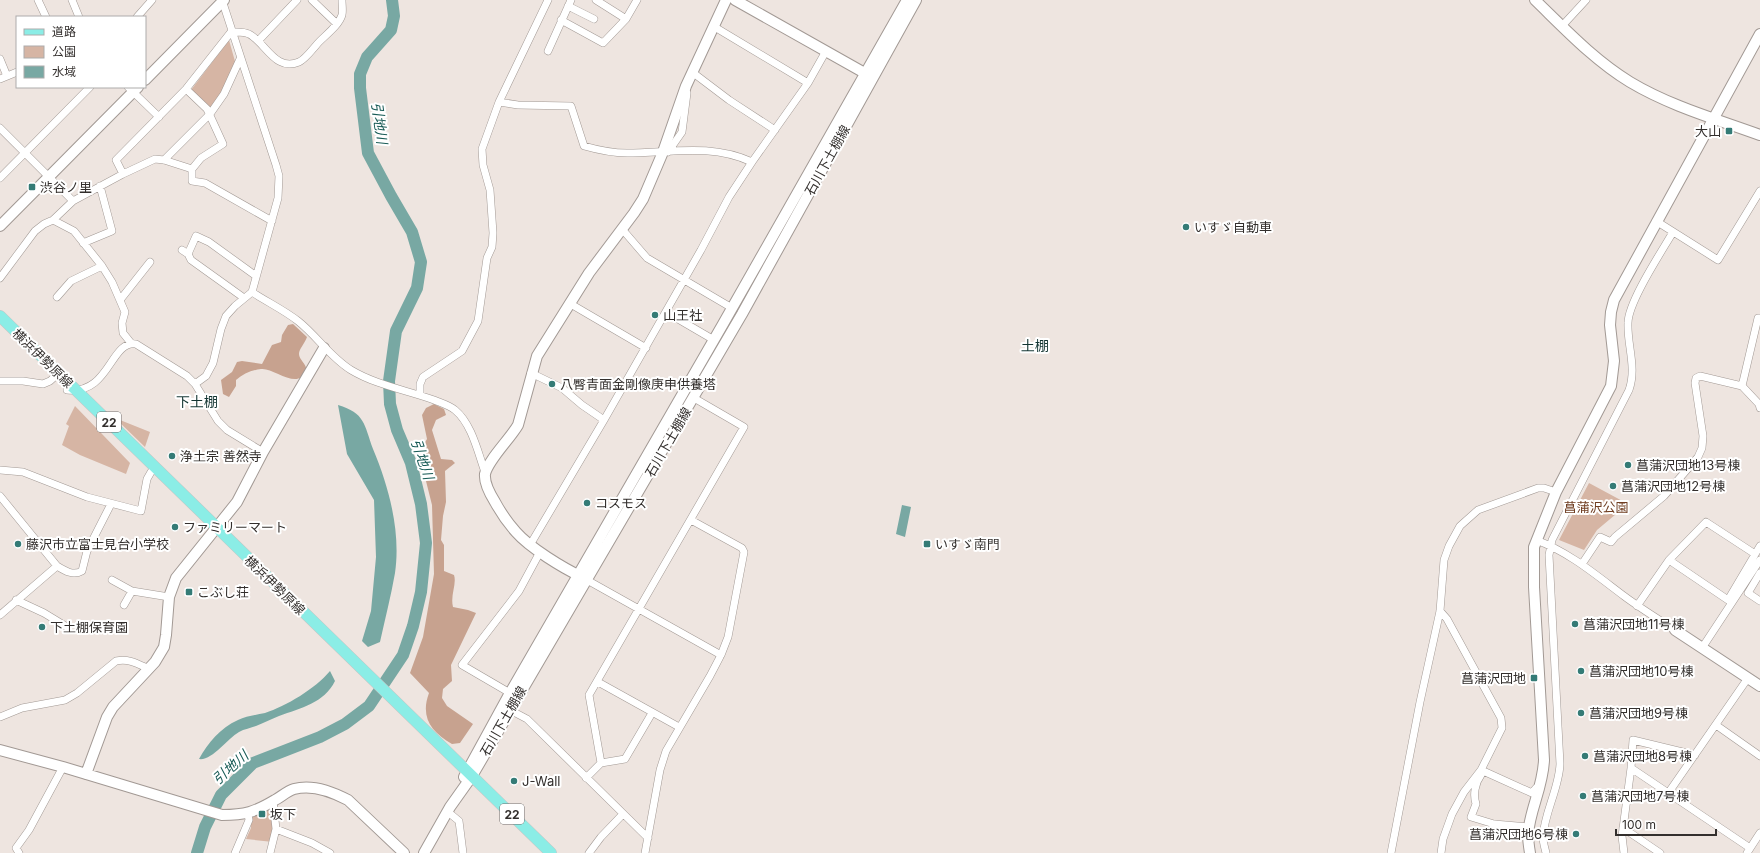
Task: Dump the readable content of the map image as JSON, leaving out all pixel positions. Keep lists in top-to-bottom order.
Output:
{
  "streets": {
    "main road": ["横浜伊勢原線", "22"],
    "street": ["石川下土棚線"]
  },
  "crossings": [
    ["石川下土棚線", "横浜伊勢原線"]
  ],
  "districts": ["土棚", "下土棚"],
  "water": ["引地川"],
  "parks": ["菖蒲沢公園"],
  "places": {
    "transit": [
      "大山",
      "渋谷ノ里",
      "いすゞ南門",
      "こぶし荘",
      "菖蒲沢団地",
      "坂下"
    ],
    "other": [
      "いすゞ自動車",
      "山王社",
      "八臀青面金剛像庚申供養塔",
      "浄土宗 善然寺",
      "菖蒲沢団地13号棟",
      "菖蒲沢団地12号棟",
      "コスモス",
      "ファミリーマート",
      "藤沢市立富士見台小学校",
      "菖蒲沢団地11号棟",
      "下土棚保育園",
      "菖蒲沢団地10号棟",
      "菖蒲沢団地9号棟",
      "菖蒲沢団地8号棟",
      "J-Wall",
      "菖蒲沢団地7号棟",
      "菖蒲沢団地6号棟"
    ]
  },
  "legend": ["道路", "公園", "水域"],
  "scale_bar": "100 m"
}
